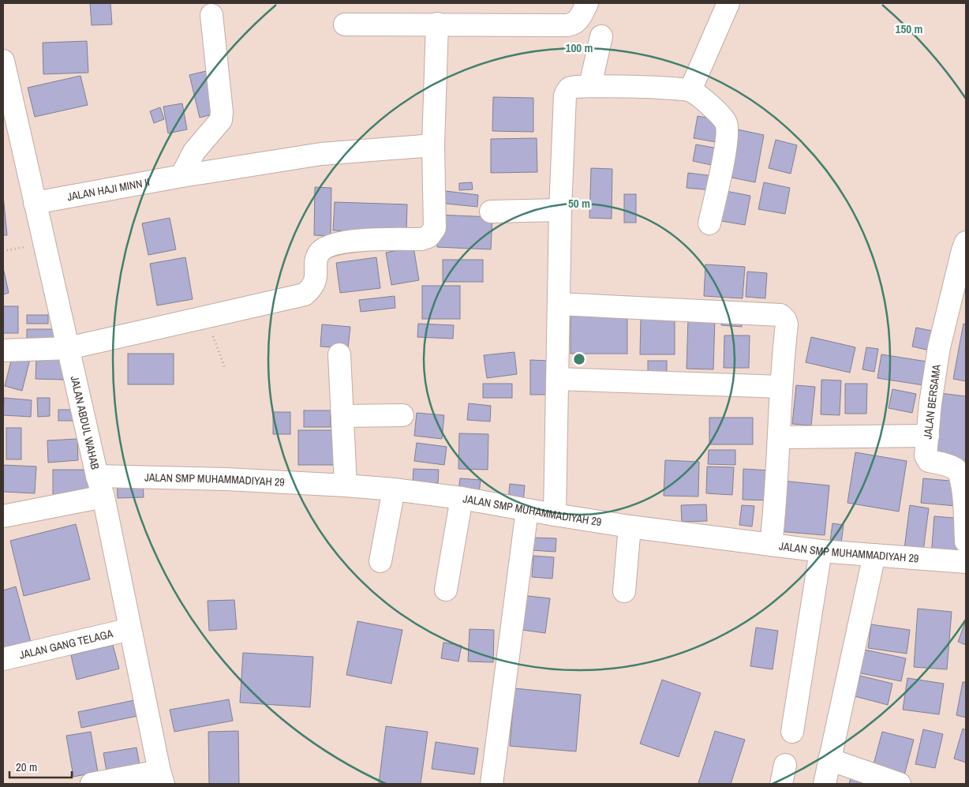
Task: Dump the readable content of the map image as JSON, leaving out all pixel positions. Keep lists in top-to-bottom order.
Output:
{
  "streets": {
    "street": [
      "JALAN HAJI MINN II",
      "JALAN BERSAMA",
      "JALAN ABDUL WAHAB",
      "JALAN SMP MUHAMMADIYAH 29",
      "JALAN GANG TELAGA"
    ]
  },
  "crossings": [
    ["JALAN HAJI MINN II", "JALAN ABDUL WAHAB"],
    ["JALAN ABDUL WAHAB", "JALAN SMP MUHAMMADIYAH 29"],
    ["JALAN ABDUL WAHAB", "JALAN GANG TELAGA"]
  ],
  "scale_bar": "20 m",
  "rings": ["150 m", "100 m", "50 m"]
}
